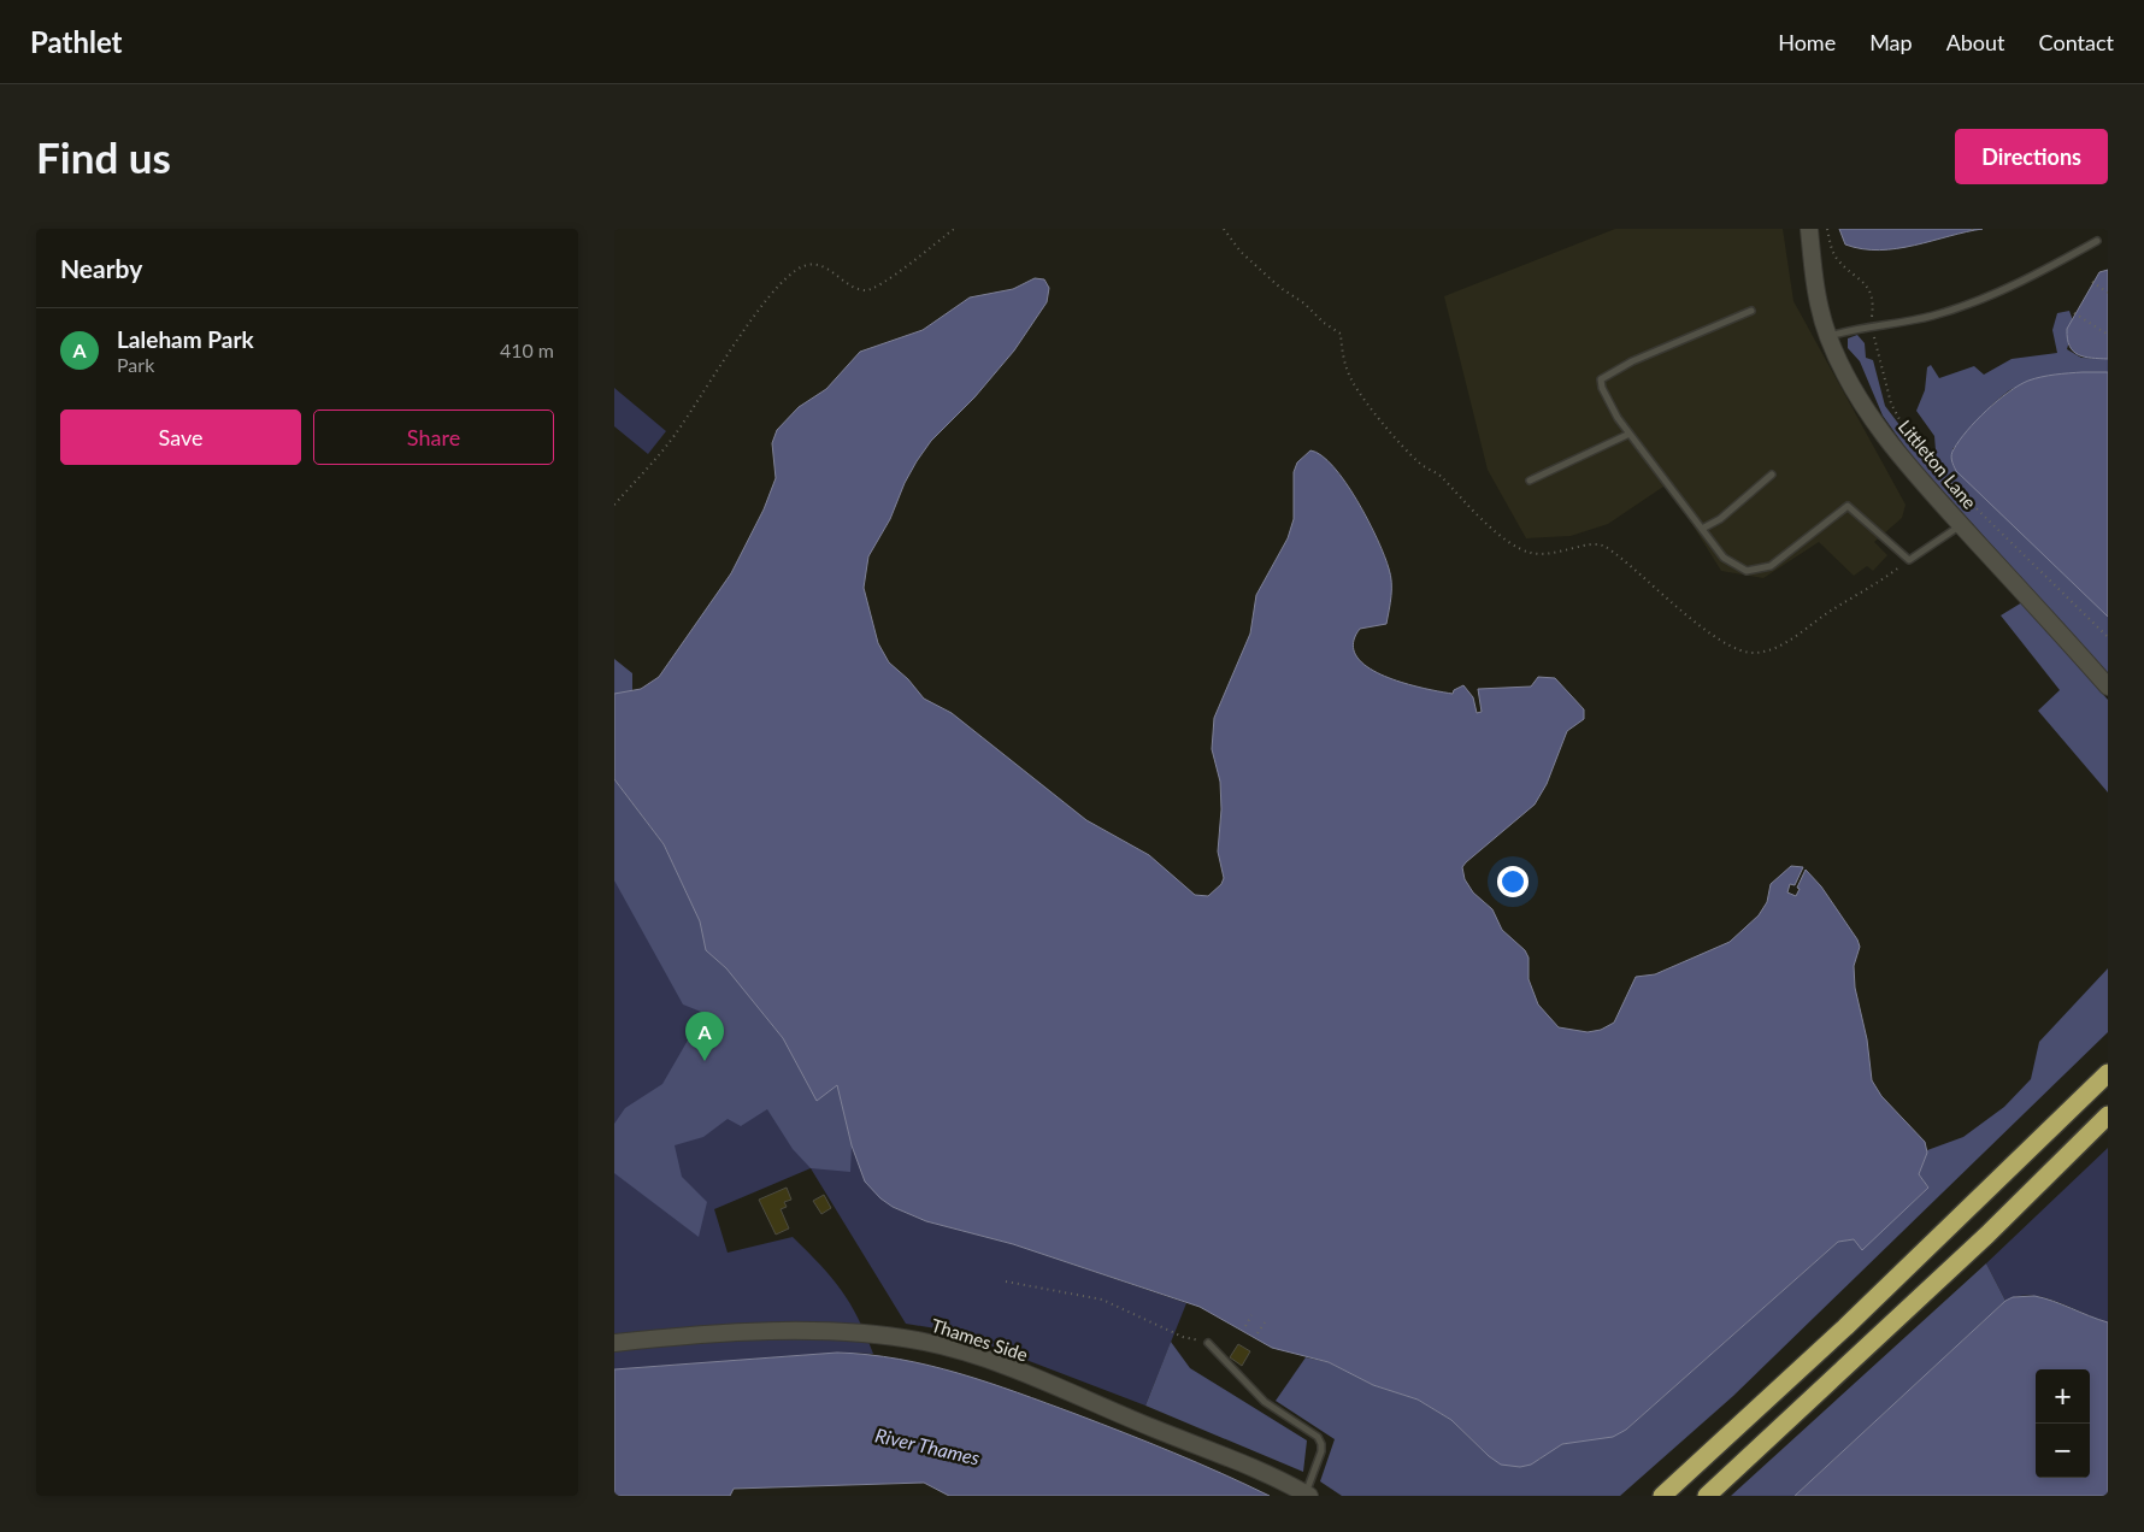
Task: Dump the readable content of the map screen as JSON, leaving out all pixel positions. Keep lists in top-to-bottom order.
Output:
{
  "streets": {
    "street": ["Littleton Lane", "Thames Side"]
  },
  "water": ["River Thames"],
  "page": {
    "header": "Pathlet",
    "nav": [
      "Home",
      "Map",
      "About",
      "Contact"
    ],
    "buttons": [
      "Directions",
      ["Save", "Share"]
    ],
    "title": "Find us",
    "heading": "Nearby",
    "list": [
      {
        "mark": "A",
        "name": "Laleham Park",
        "note": "Park",
        "value": "410 m"
      }
    ],
    "pins": "A",
    "map_buttons": ["+", "−"]
  }
}
